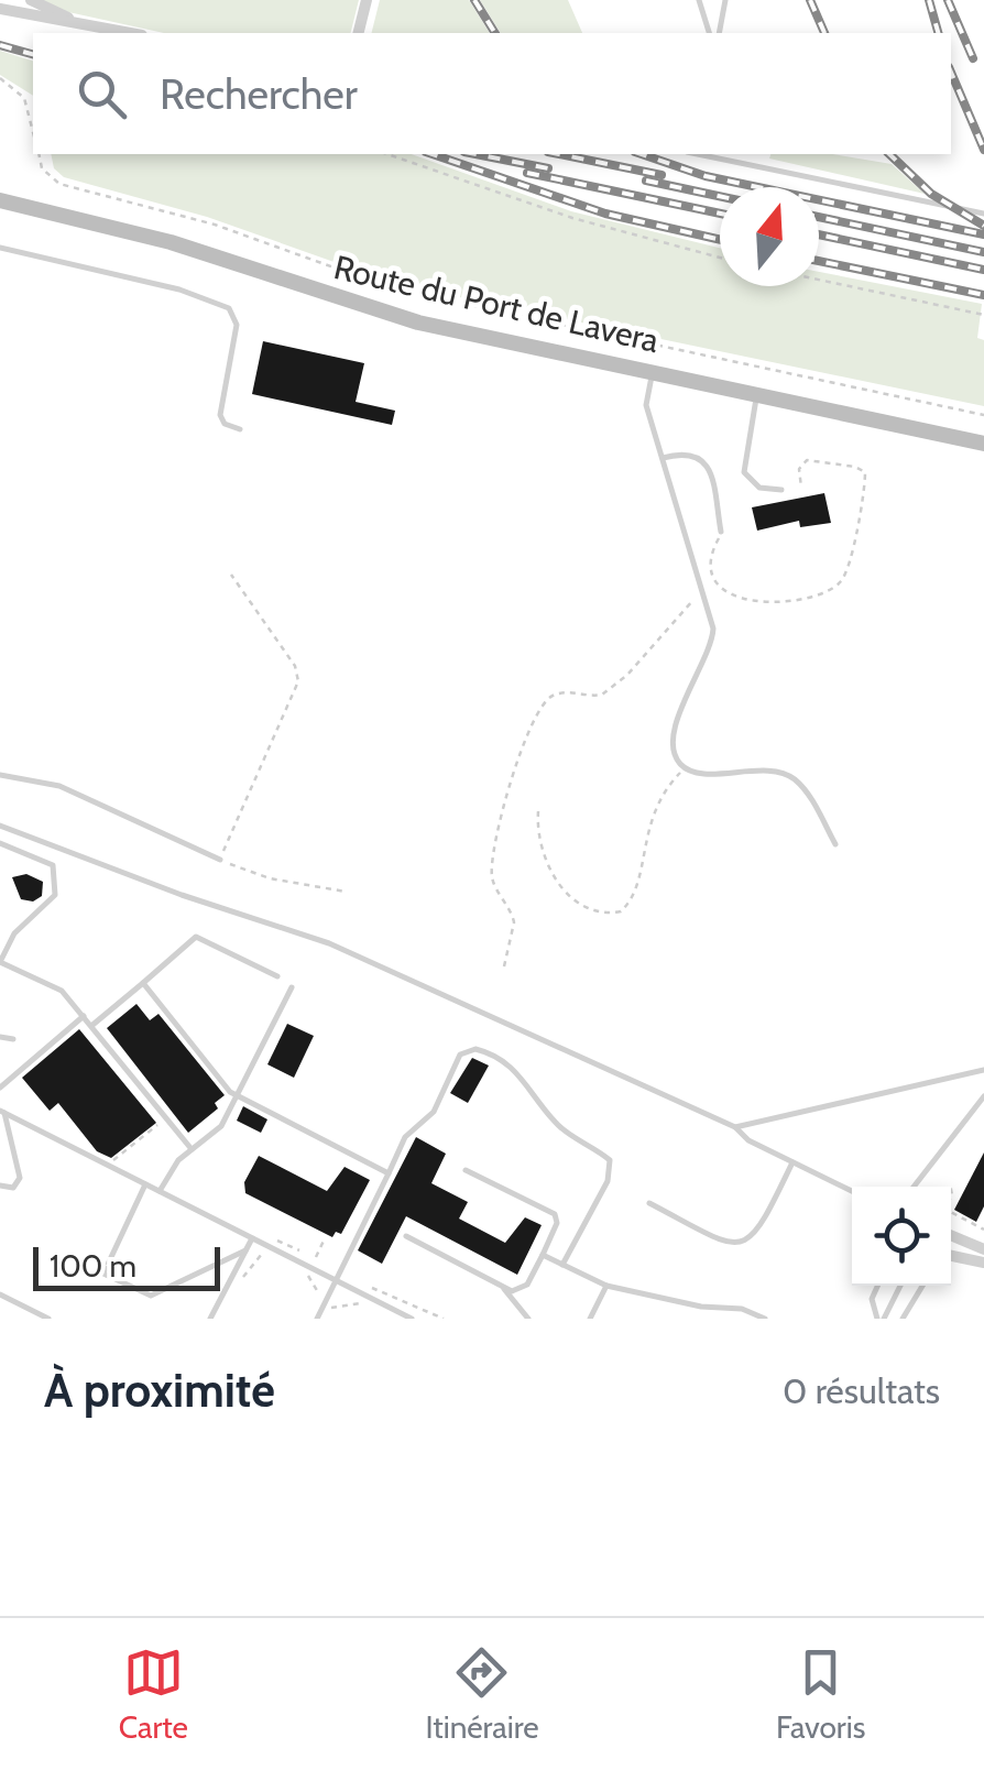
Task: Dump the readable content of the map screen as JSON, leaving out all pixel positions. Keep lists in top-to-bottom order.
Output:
{
  "streets": {
    "street": ["Route du Port de Lavera"]
  },
  "scale_bar": "100 m",
  "north": "top",
  "page": {
    "search": "Rechercher",
    "scale": "100 m",
    "heading": ["À proximité", "0 résultats"],
    "nav": ["Carte", "Itinéraire", "Favoris"]
  }
}
